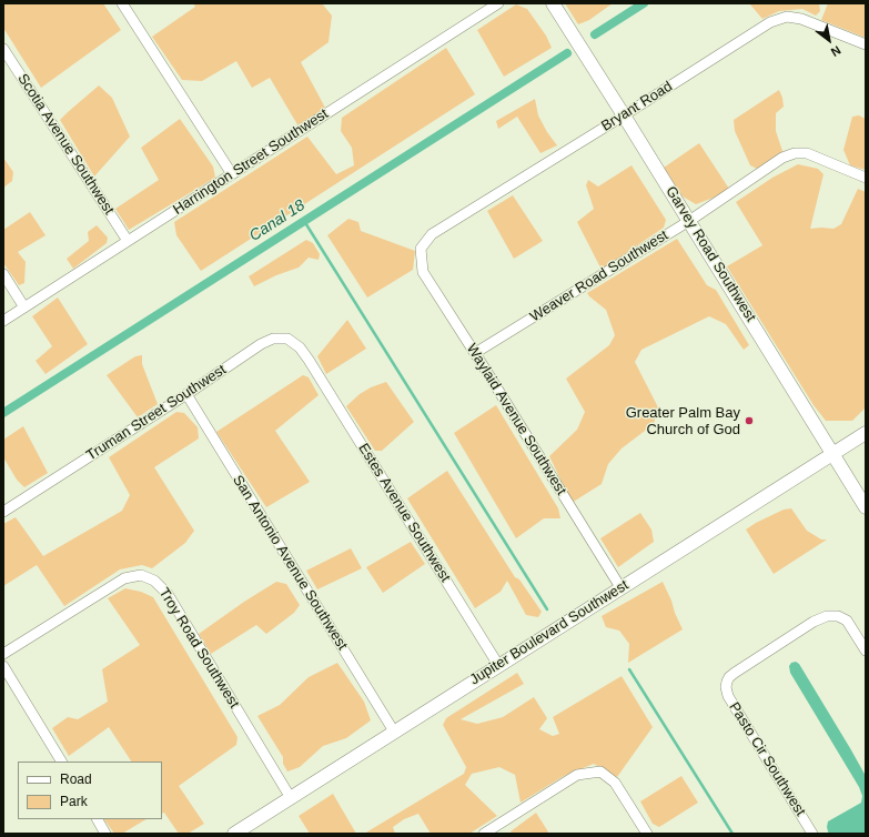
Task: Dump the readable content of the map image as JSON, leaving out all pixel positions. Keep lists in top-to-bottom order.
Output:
{
  "streets": {
    "street": [
      "Bryant Road",
      "Scotia Avenue Southwest",
      "Harrington Street Southwest",
      "Garvey Road Southwest",
      "Weaver Road Southwest",
      "Truman Street Southwest",
      "Waylaid Avenue Southwest",
      "Estes Avenue Southwest",
      "San Antonio Avenue Southwest",
      "Jupiter Boulevard Southwest",
      "Troy Road Southwest",
      "Pasto Cir Southwest"
    ]
  },
  "crossings": [
    ["Bryant Road", "Garvey Road Southwest"],
    ["Bryant Road", "Waylaid Avenue Southwest"],
    ["Scotia Avenue Southwest", "Harrington Street Southwest"],
    ["Garvey Road Southwest", "Weaver Road Southwest"],
    ["Garvey Road Southwest", "Jupiter Boulevard Southwest"],
    ["Weaver Road Southwest", "Waylaid Avenue Southwest"],
    ["Truman Street Southwest", "Estes Avenue Southwest"],
    ["Truman Street Southwest", "San Antonio Avenue Southwest"],
    ["Waylaid Avenue Southwest", "Jupiter Boulevard Southwest"],
    ["Estes Avenue Southwest", "Jupiter Boulevard Southwest"],
    ["San Antonio Avenue Southwest", "Jupiter Boulevard Southwest"],
    ["Jupiter Boulevard Southwest", "Troy Road Southwest"]
  ],
  "water": ["Canal 18"],
  "places": ["Greater Palm Bay Church of God"],
  "legend": ["Road", "Park"],
  "north": "bottom right"
}
